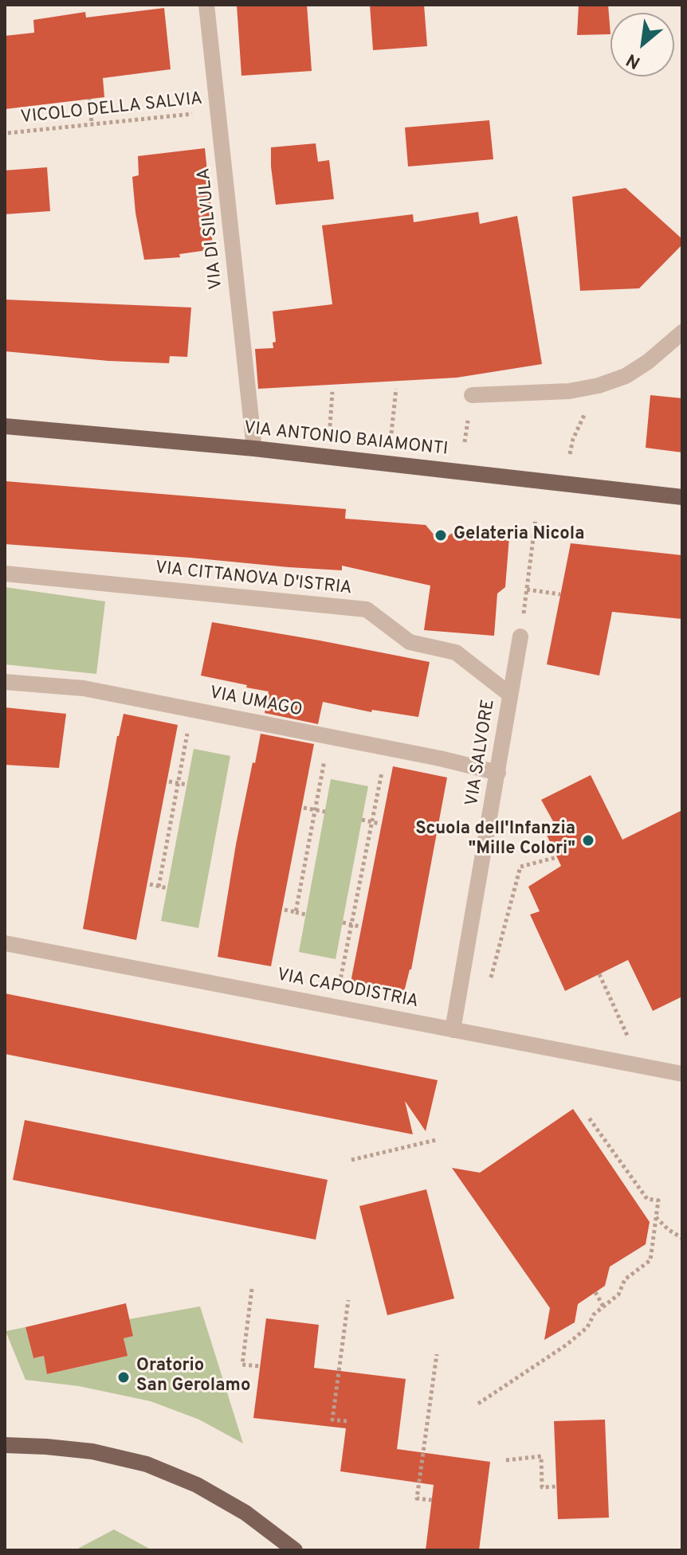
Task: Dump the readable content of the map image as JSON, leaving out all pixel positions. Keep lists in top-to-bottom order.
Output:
{
  "streets": {
    "main road": ["VIA ANTONIO BAIAMONTI"],
    "street": [
      "VIA DI SILVULA",
      "VIA CITTANOVA D'ISTRIA",
      "VIA UMAGO",
      "VIA SALVORE",
      "VIA CAPODISTRIA"
    ],
    "path": ["VICOLO DELLA SALVIA"]
  },
  "crossings": [
    ["VICOLO DELLA SALVIA", "VIA DI SILVULA"],
    ["VIA DI SILVULA", "VIA ANTONIO BAIAMONTI"],
    ["VIA CITTANOVA D'ISTRIA", "VIA SALVORE"],
    ["VIA UMAGO", "VIA SALVORE"],
    ["VIA SALVORE", "VIA CAPODISTRIA"]
  ],
  "places": ["Gelateria Nicola", "Scuola dell'Infanzia \"Mille Colori\"", "Oratorio San Gerolamo"],
  "north": "bottom left"
}
